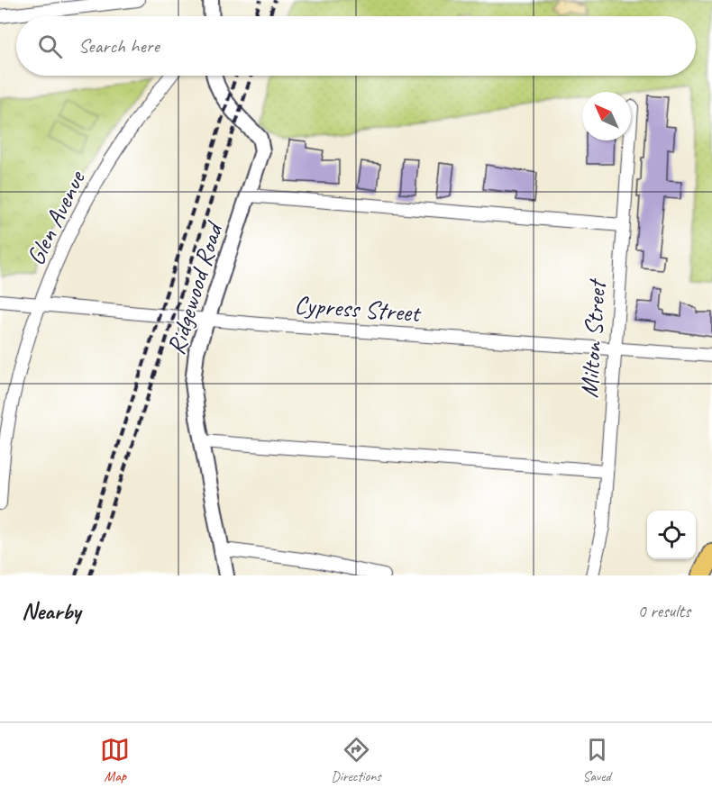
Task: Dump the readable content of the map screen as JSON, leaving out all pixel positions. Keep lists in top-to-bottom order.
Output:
{
  "streets": {
    "street": [
      "Glen Avenue",
      "Ridgewood Road",
      "Cypress Street",
      "Milton Street"
    ]
  },
  "crossings": [
    ["Glen Avenue", "Cypress Street"],
    ["Ridgewood Road", "Cypress Street"],
    ["Cypress Street", "Milton Street"]
  ],
  "north": "top left",
  "page": {
    "search": "Search here",
    "heading": ["Nearby", "0 results"],
    "nav": ["Map", "Directions", "Saved"]
  }
}
